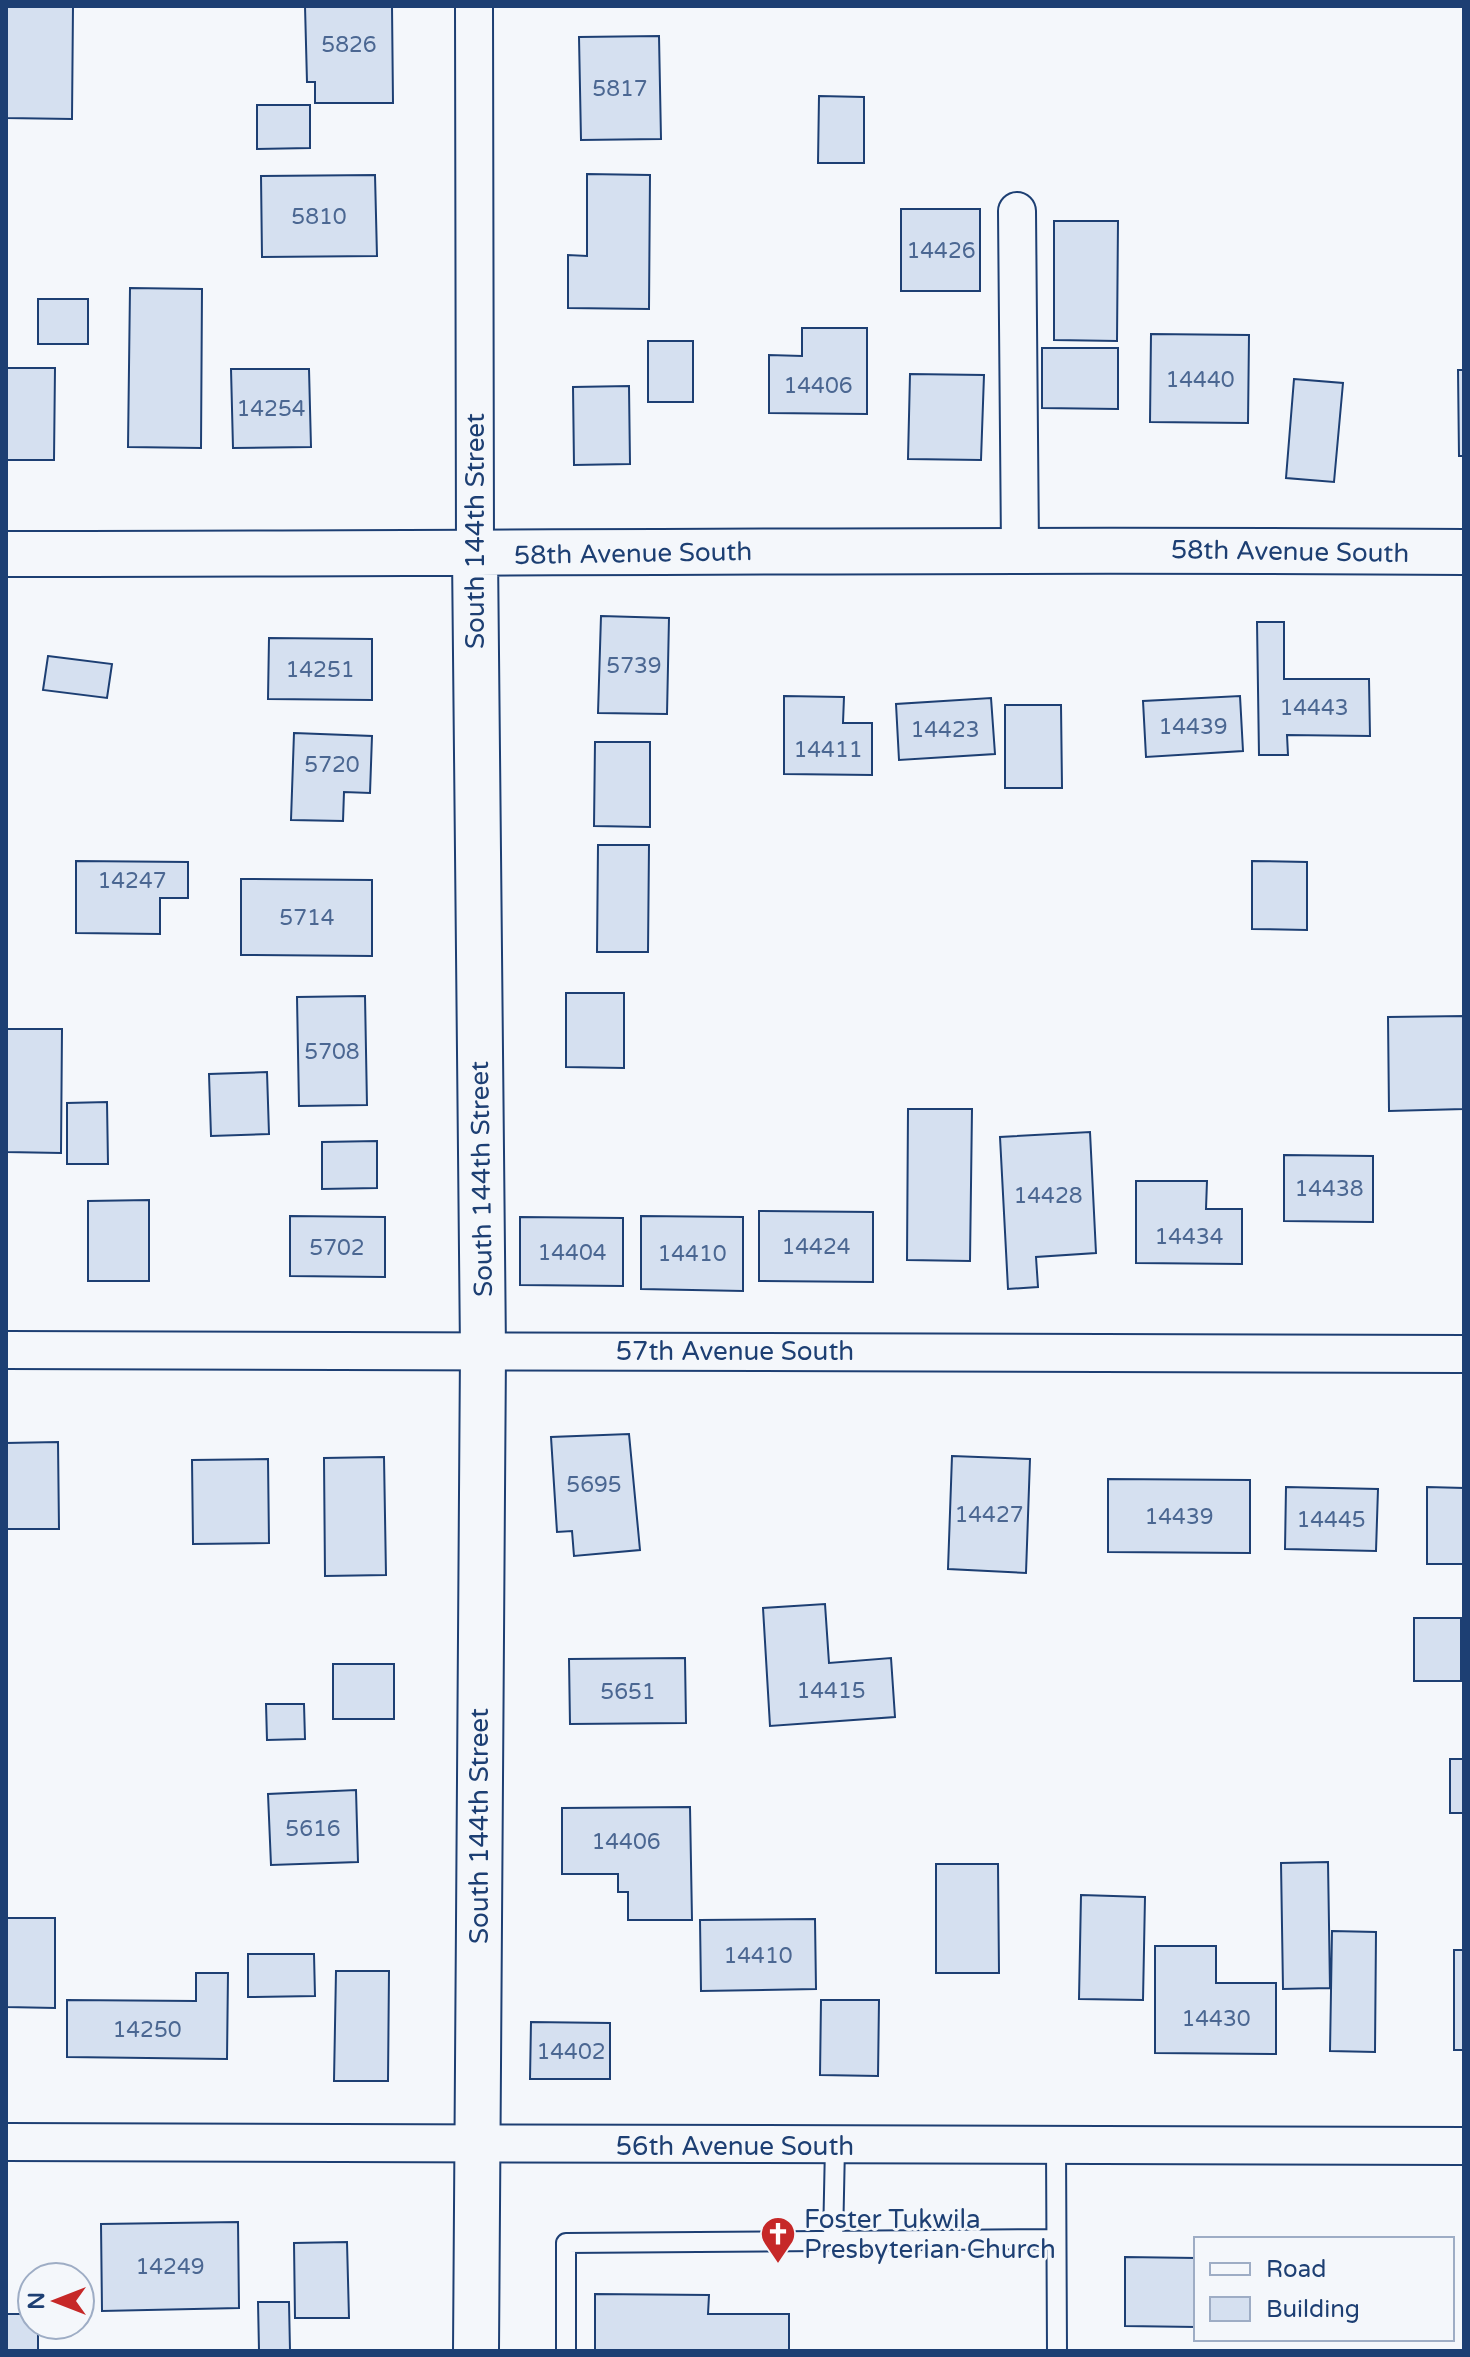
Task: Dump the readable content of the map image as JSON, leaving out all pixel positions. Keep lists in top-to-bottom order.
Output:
{
  "streets": {
    "street": [
      "South 144th Street",
      "58th Avenue South",
      "57th Avenue South",
      "56th Avenue South"
    ]
  },
  "crossings": [
    ["South 144th Street", "58th Avenue South"],
    ["South 144th Street", "57th Avenue South"],
    ["South 144th Street", "56th Avenue South"]
  ],
  "places": {
    "church": ["Foster Tukwila Presbyterian Church"]
  },
  "house_numbers": [
    "5826",
    "5817",
    "5810",
    "14426",
    "14440",
    "14406",
    "14254",
    "5739",
    "14251",
    "14443",
    "14439",
    "14423",
    "14411",
    "5720",
    "14247",
    "5714",
    "5708",
    "14438",
    "14428",
    "14434",
    "14424",
    "5702",
    "14404",
    "14410",
    "5695",
    "14427",
    "14439",
    "14445",
    "14415",
    "5651",
    "5616",
    "14406",
    "14410",
    "14430",
    "14250",
    "14402",
    "14249"
  ],
  "legend": ["Road", "Building"],
  "north": "left"
}
